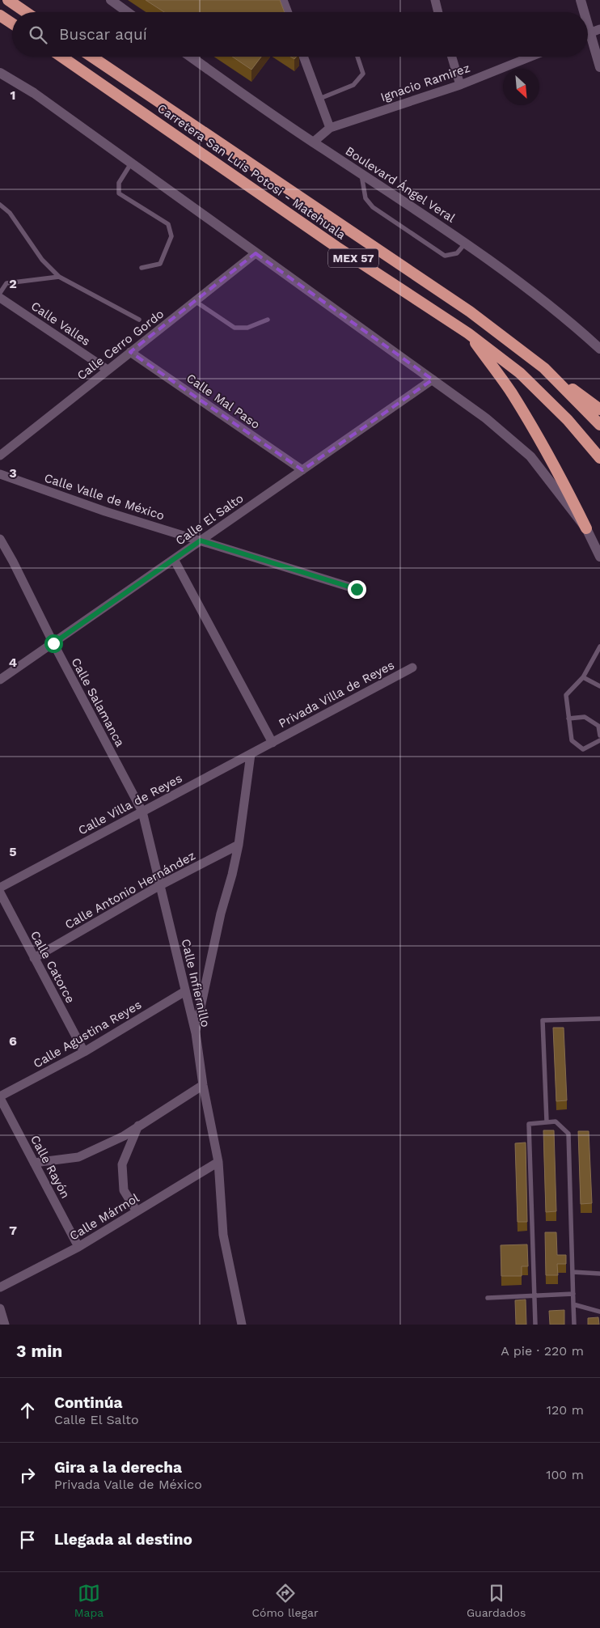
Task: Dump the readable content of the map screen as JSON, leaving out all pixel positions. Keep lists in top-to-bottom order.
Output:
{
  "streets": {
    "highway": ["Carretera San Luis Potosi - Matehuala", "MEX 57"],
    "street": [
      "Ignacio Ramirez",
      "Boulevard Ángel Veral",
      "Calle Valles",
      "Calle Cerro Gordo",
      "Calle Mal Paso",
      "Calle Valle de México",
      "Calle El Salto",
      "Privada Villa de Reyes",
      "Calle Salamanca",
      "Calle Villa de Reyes",
      "Calle Antonio Hernández",
      "Calle Catorce",
      "Calle Infiernillo",
      "Calle Agustina Reyes",
      "Calle Rayón",
      "Calle Mármol"
    ]
  },
  "crossings": [
    ["Ignacio Ramirez", "Boulevard Ángel Veral"],
    ["Calle Valles", "Calle Cerro Gordo"],
    ["Calle Cerro Gordo", "Calle Mal Paso"],
    ["Calle Mal Paso", "Calle El Salto"],
    ["Calle Valle de México", "Calle El Salto"],
    ["Calle El Salto", "Calle Salamanca"],
    ["Privada Villa de Reyes", "Calle Villa de Reyes"],
    ["Calle Salamanca", "Calle Villa de Reyes"],
    ["Calle Salamanca", "Calle Infiernillo"],
    ["Calle Villa de Reyes", "Calle Infiernillo"],
    ["Calle Antonio Hernández", "Calle Catorce"],
    ["Calle Antonio Hernández", "Calle Infiernillo"],
    ["Calle Catorce", "Calle Agustina Reyes"],
    ["Calle Infiernillo", "Calle Agustina Reyes"],
    ["Calle Infiernillo", "Calle Mármol"],
    ["Calle Agustina Reyes", "Calle Rayón"],
    ["Calle Rayón", "Calle Mármol"]
  ],
  "north": "bottom right",
  "page": {
    "search": "Buscar aquí",
    "heading": ["3 min", "A pie · 220 m"],
    "list": [
      ["Continúa", "Calle El Salto", "120 m"],
      ["Gira a la derecha", "Privada Valle de México", "100 m"],
      "Llegada al destino"
    ],
    "nav": ["Mapa", "Cómo llegar", "Guardados"]
  },
  "grid": {
    "rows": [
      "1",
      "2",
      "3",
      "4",
      "5",
      "6",
      "7"
    ]
  }
}
